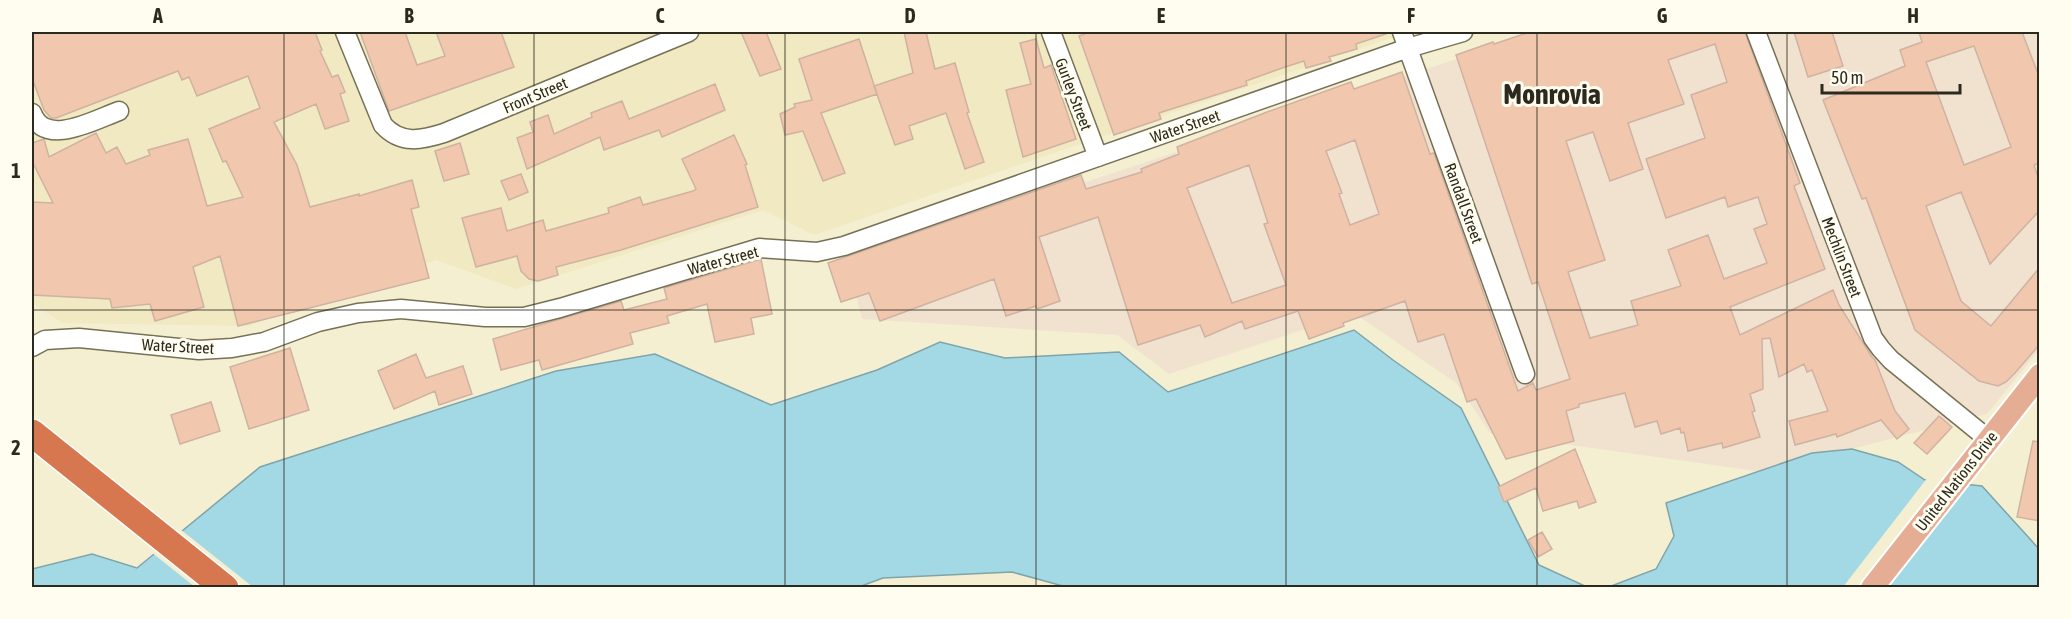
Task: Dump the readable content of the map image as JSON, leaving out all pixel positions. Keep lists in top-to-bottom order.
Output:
{
  "streets": {
    "main road": ["United Nations Drive"],
    "street": [
      "Gurley Street",
      "Front Street",
      "Water Street",
      "Randall Street",
      "Mechlin Street"
    ]
  },
  "crossings": [
    ["Gurley Street", "Water Street"],
    ["Water Street", "Randall Street"],
    ["Mechlin Street", "United Nations Drive"]
  ],
  "districts": ["Monrovia"],
  "scale_bar": "50 m",
  "grid": {
    "columns": [
      "A",
      "B",
      "C",
      "D",
      "E",
      "F",
      "G",
      "H"
    ],
    "rows": ["1", "2"]
  }
}
